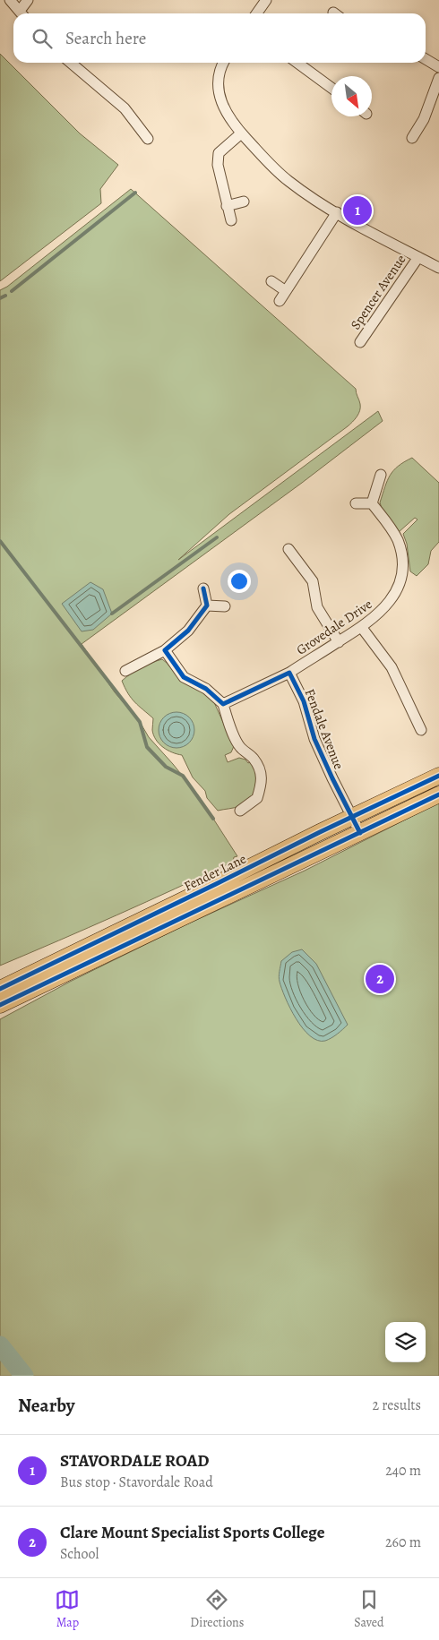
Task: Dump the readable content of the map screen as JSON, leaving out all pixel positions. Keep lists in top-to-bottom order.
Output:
{
  "streets": {
    "main road": ["Fender Lane"],
    "street": ["Spencer Avenue", "Grovedale Drive", "Fendale Avenue"]
  },
  "crossings": [
    ["Grovedale Drive", "Fendale Avenue"],
    ["Fendale Avenue", "Fender Lane"]
  ],
  "north": "bottom right",
  "page": {
    "search": "Search here",
    "pins": ["1", "2"],
    "heading": ["Nearby", "2 results"],
    "list": [
      {
        "mark": "1",
        "name": "STAVORDALE ROAD",
        "note": "Bus stop · Stavordale Road",
        "value": "240 m"
      },
      {
        "mark": "2",
        "name": "Clare Mount Specialist Sports College",
        "note": "School",
        "value": "260 m"
      }
    ],
    "nav": ["Map", "Directions", "Saved"]
  }
}
